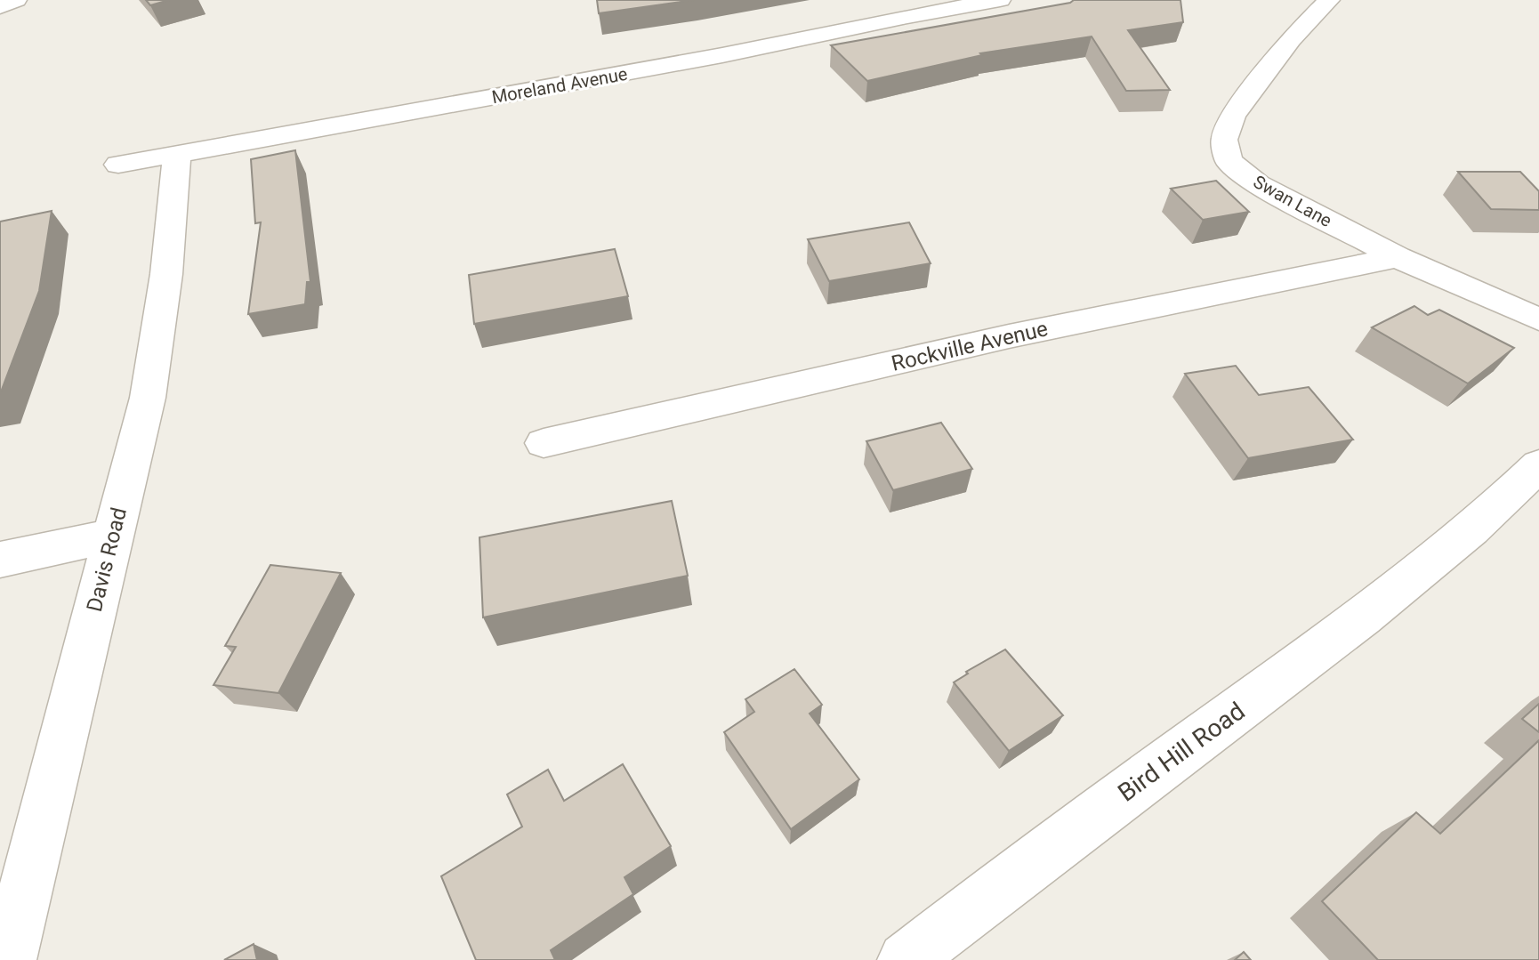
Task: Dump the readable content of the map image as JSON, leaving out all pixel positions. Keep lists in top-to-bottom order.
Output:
{
  "streets": {
    "street": [
      "Moreland Avenue",
      "Swan Lane",
      "Rockville Avenue",
      "Davis Road",
      "Bird Hill Road"
    ]
  },
  "crossings": [
    ["Moreland Avenue", "Davis Road"],
    ["Swan Lane", "Rockville Avenue"]
  ]
}
